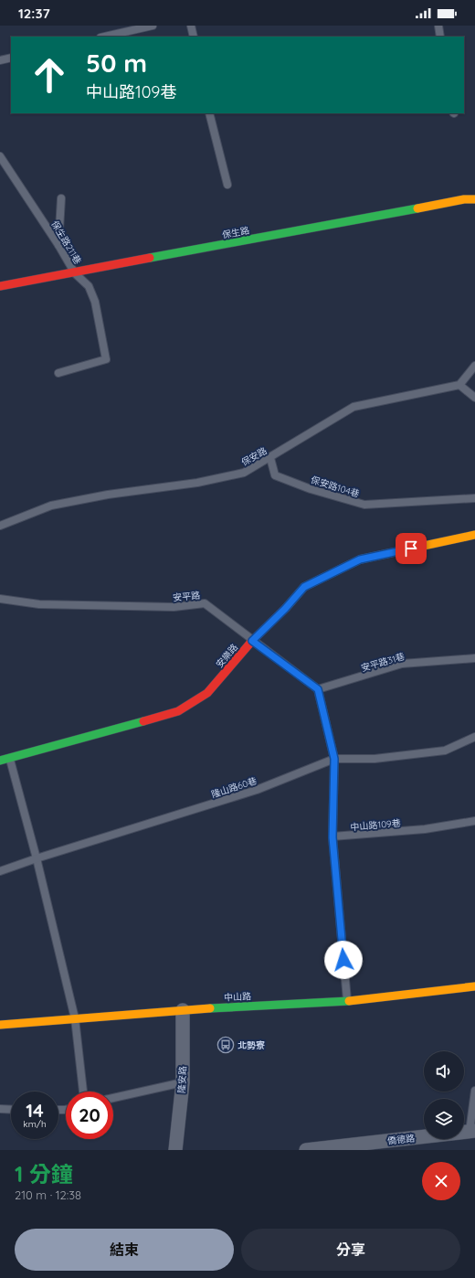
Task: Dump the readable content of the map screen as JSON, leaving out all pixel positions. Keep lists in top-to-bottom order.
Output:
{
  "streets": {
    "street": [
      "保生路",
      "安樂路",
      "中山路",
      "隆安路",
      "僑德路"
    ],
    "lane": [
      "保生路211巷",
      "保安路",
      "保安路104巷",
      "安平路",
      "安平路31巷",
      "隆山路60巷",
      "中山路109巷"
    ]
  },
  "crossings": [
    ["保生路", "保生路211巷"],
    ["保安路", "保安路104巷"],
    ["安平路", "安樂路"],
    ["安平路", "安平路31巷"],
    ["中山路", "隆安路"]
  ],
  "places": {
    "bus stop": ["北勢寮"]
  },
  "page": {
    "status": "12:37",
    "turn": ["50 m", "中山路109巷"],
    "speed": "14 km/h",
    "limit": "20",
    "heading": ["1 分鐘", "210 m · 12:38"],
    "buttons": ["結束", "分享"]
  }
}
